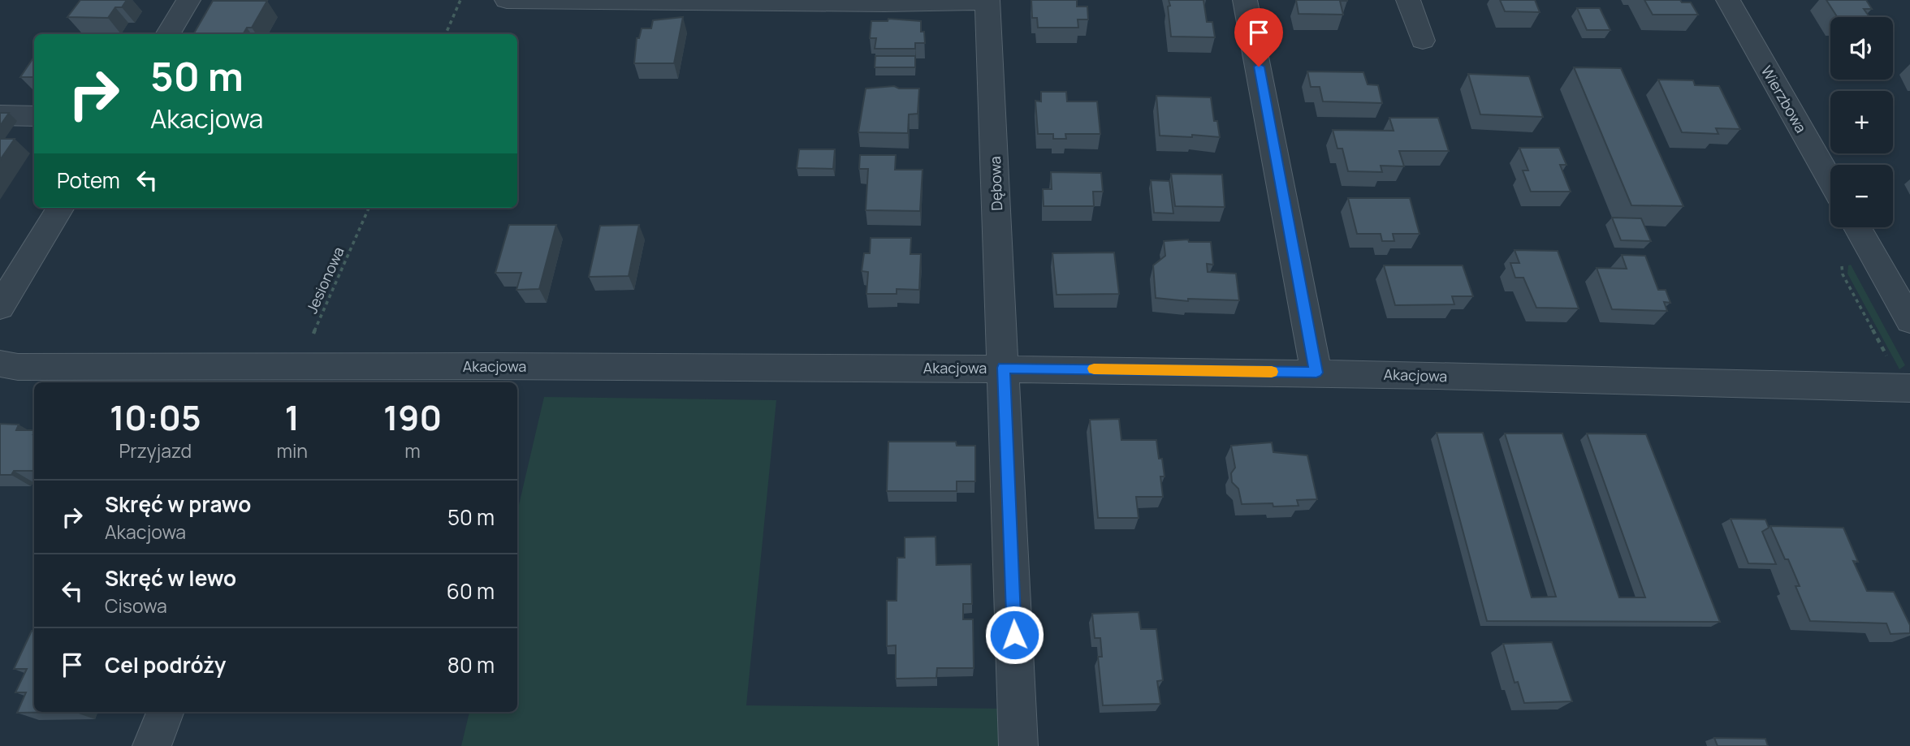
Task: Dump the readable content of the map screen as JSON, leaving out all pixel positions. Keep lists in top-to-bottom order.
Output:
{
  "streets": {
    "street": ["Wierzbowa", "Dębowa", "Akacjowa"],
    "path": ["Jesionowa"]
  },
  "crossings": [
    ["Dębowa", "Akacjowa"],
    ["Jesionowa", "Akacjowa"]
  ],
  "page": {
    "map_buttons": ["+", "−"],
    "turn": ["50 m", "Akacjowa"],
    "then": "Potem",
    "eta": [
      "10:05",
      "Przyjazd",
      "1",
      "min",
      "190",
      "m"
    ],
    "list": [
      {
        "name": "Skręć w prawo",
        "note": "Akacjowa",
        "value": "50 m"
      },
      {
        "name": "Skręć w lewo",
        "note": "Cisowa",
        "value": "60 m"
      },
      {
        "name": "Cel podróży",
        "value": "80 m"
      }
    ]
  }
}
